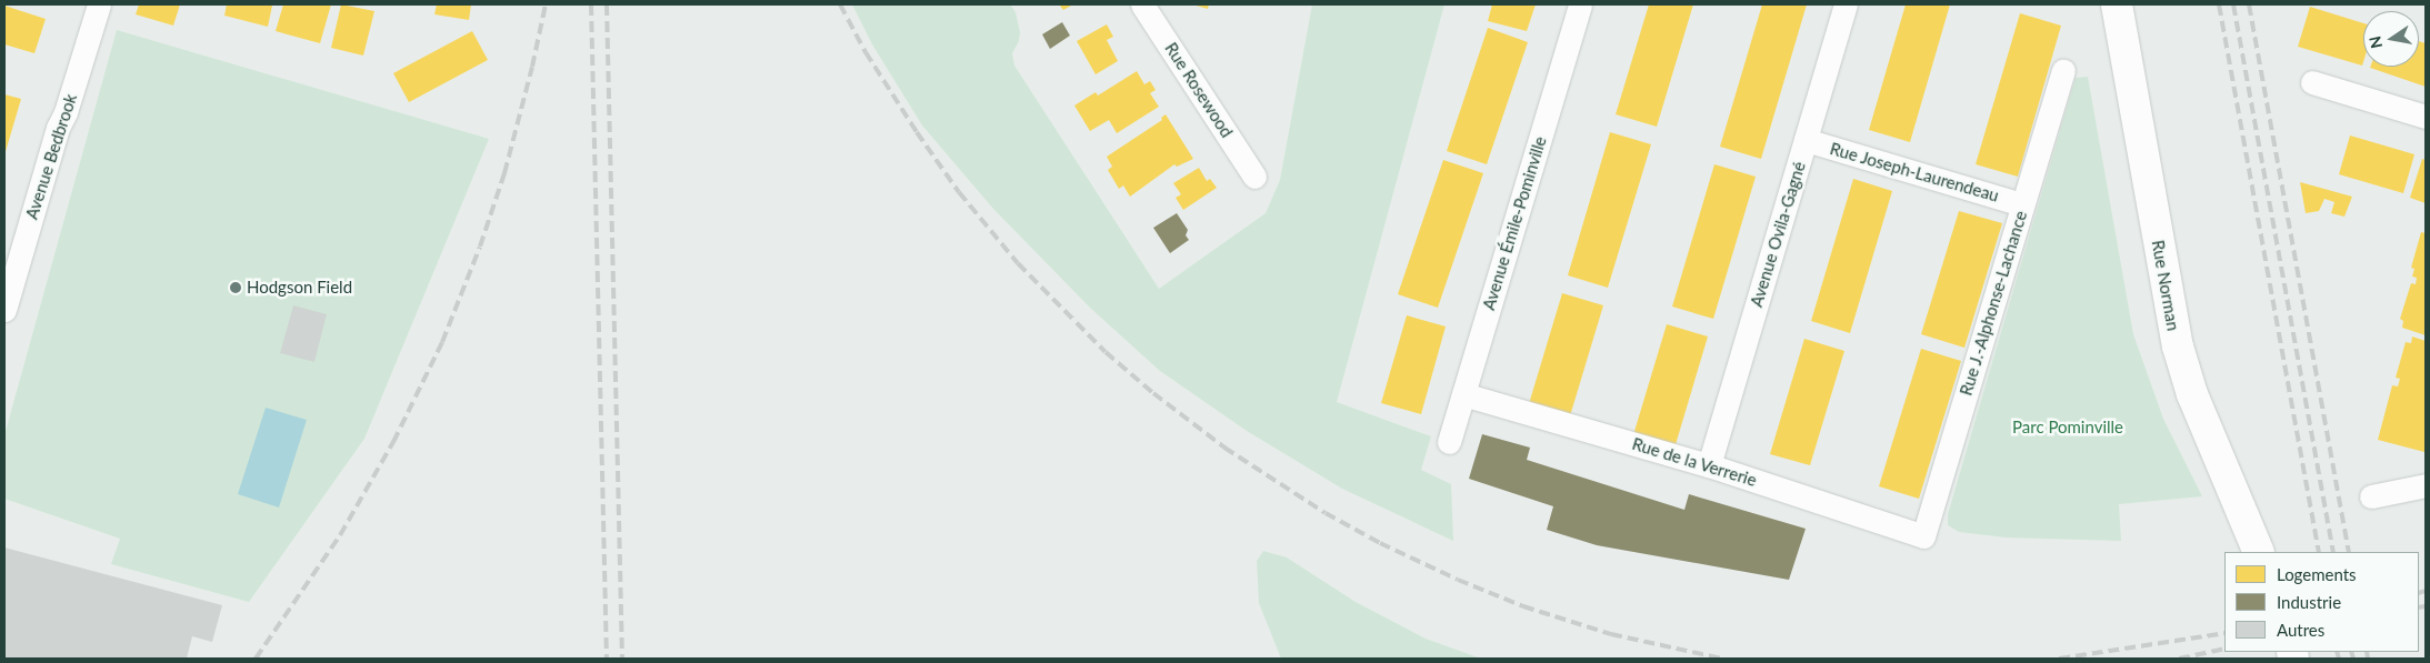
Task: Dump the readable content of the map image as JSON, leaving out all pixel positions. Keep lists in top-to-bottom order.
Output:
{
  "streets": {
    "street": [
      "Rue Rosewood",
      "Avenue Bedbrook",
      "Rue Joseph-Laurendeau",
      "Avenue Émile-Pominville",
      "Avenue Ovila-Gagné",
      "Rue Norman",
      "Rue J.-Alphonse-Lachance",
      "Rue de la Verrerie"
    ]
  },
  "crossings": [
    ["Rue Joseph-Laurendeau", "Avenue Ovila-Gagné"],
    ["Rue Joseph-Laurendeau", "Rue J.-Alphonse-Lachance"],
    ["Avenue Émile-Pominville", "Rue de la Verrerie"],
    ["Avenue Ovila-Gagné", "Rue de la Verrerie"],
    ["Rue J.-Alphonse-Lachance", "Rue de la Verrerie"]
  ],
  "parks": ["Parc Pominville"],
  "places": ["Hodgson Field"],
  "legend": ["Logements", "Industrie", "Autres"],
  "north": "left"
}
